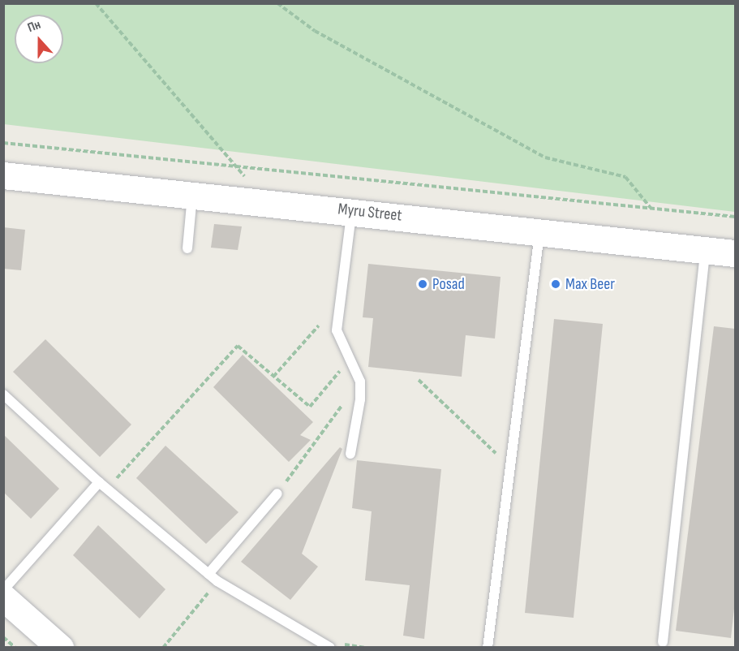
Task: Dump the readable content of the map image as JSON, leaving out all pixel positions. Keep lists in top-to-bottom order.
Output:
{
  "streets": {
    "street": ["Myru Street"]
  },
  "places": ["Posad", "Max Beer"],
  "north": "top"
}
